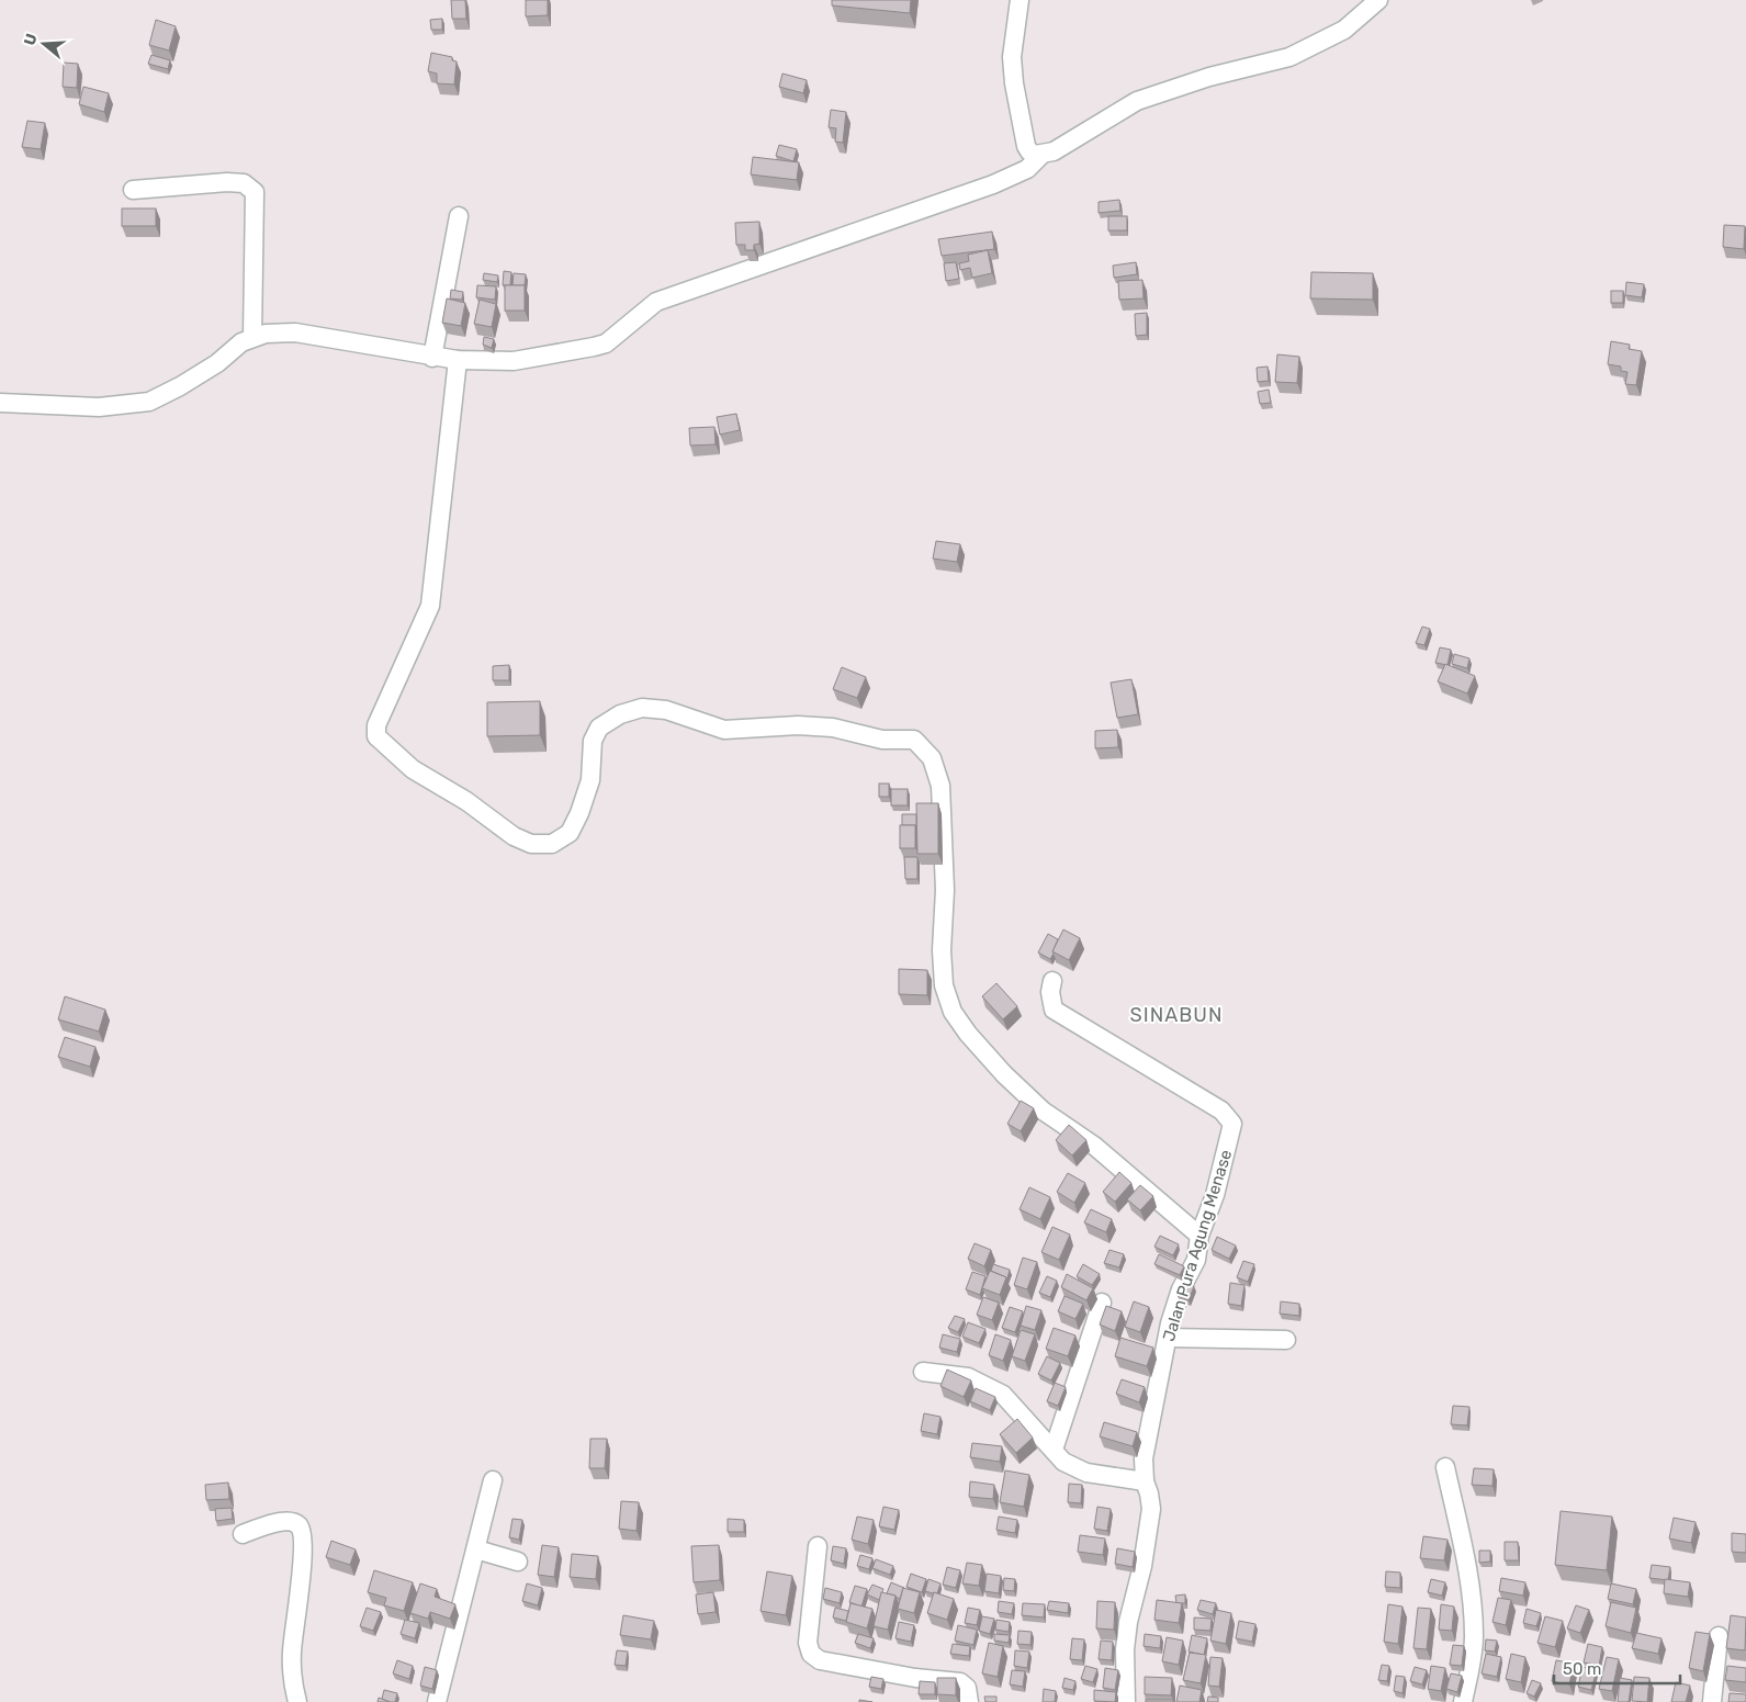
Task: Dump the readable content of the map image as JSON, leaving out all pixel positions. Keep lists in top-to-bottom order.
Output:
{
  "streets": {
    "street": ["Jalan Pura Agung Menase"]
  },
  "districts": ["SINABUN"],
  "scale_bar": "50 m",
  "north": "left"
}
